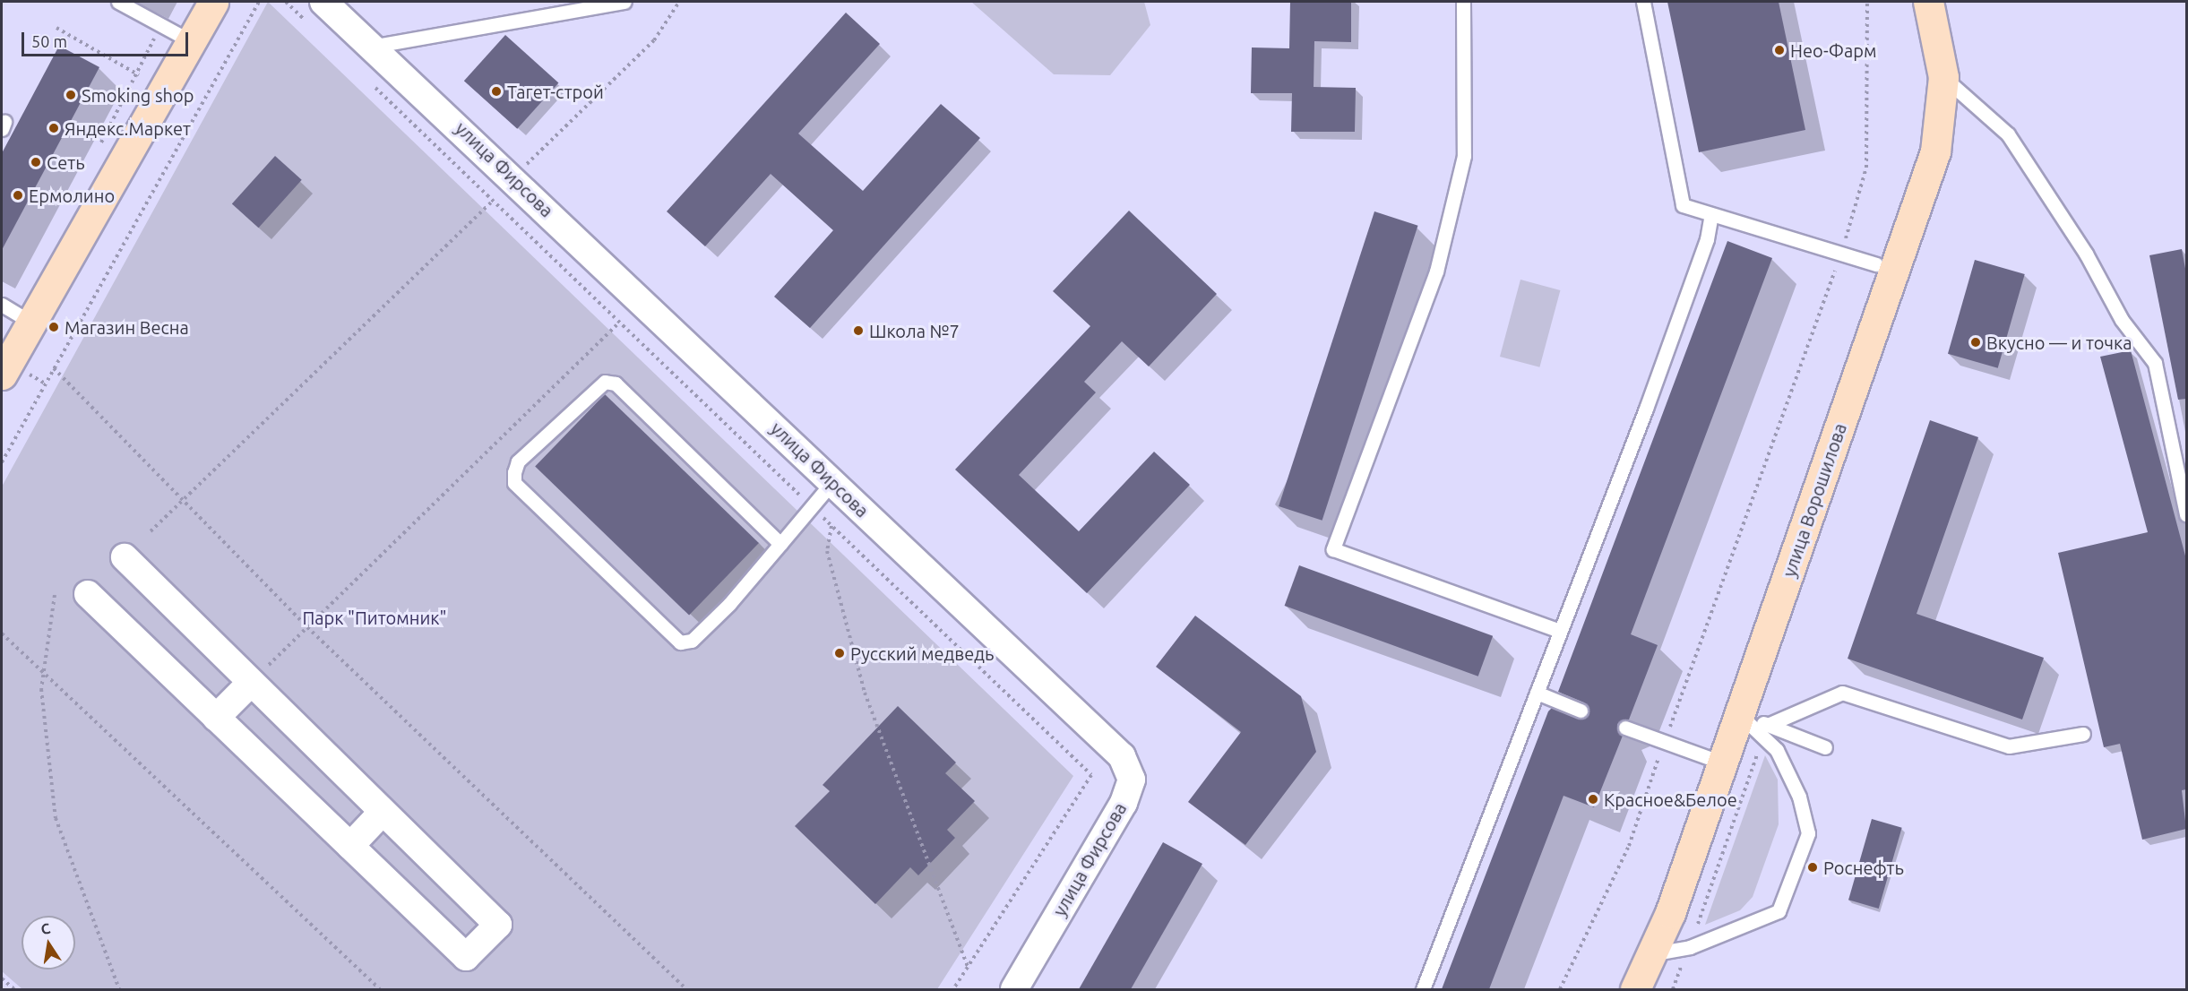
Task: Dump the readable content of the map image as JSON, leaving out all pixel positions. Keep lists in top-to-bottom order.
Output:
{
  "streets": {
    "main road": ["улица Ворошилова"],
    "street": ["улица Фирсова"]
  },
  "parks": ["Парк \"Питомник\""],
  "places": [
    "Нео-Фарм",
    "Тагет-строй",
    "Smoking shop",
    "Яндекс.Маркет",
    "Сеть",
    "Ермолино",
    "Магазин Весна",
    "Школа №7",
    "Вкусно — и точка",
    "Русский медведь",
    "Красное&Белое",
    "Роснефть"
  ],
  "scale_bar": "50 m",
  "north": "top"
}
